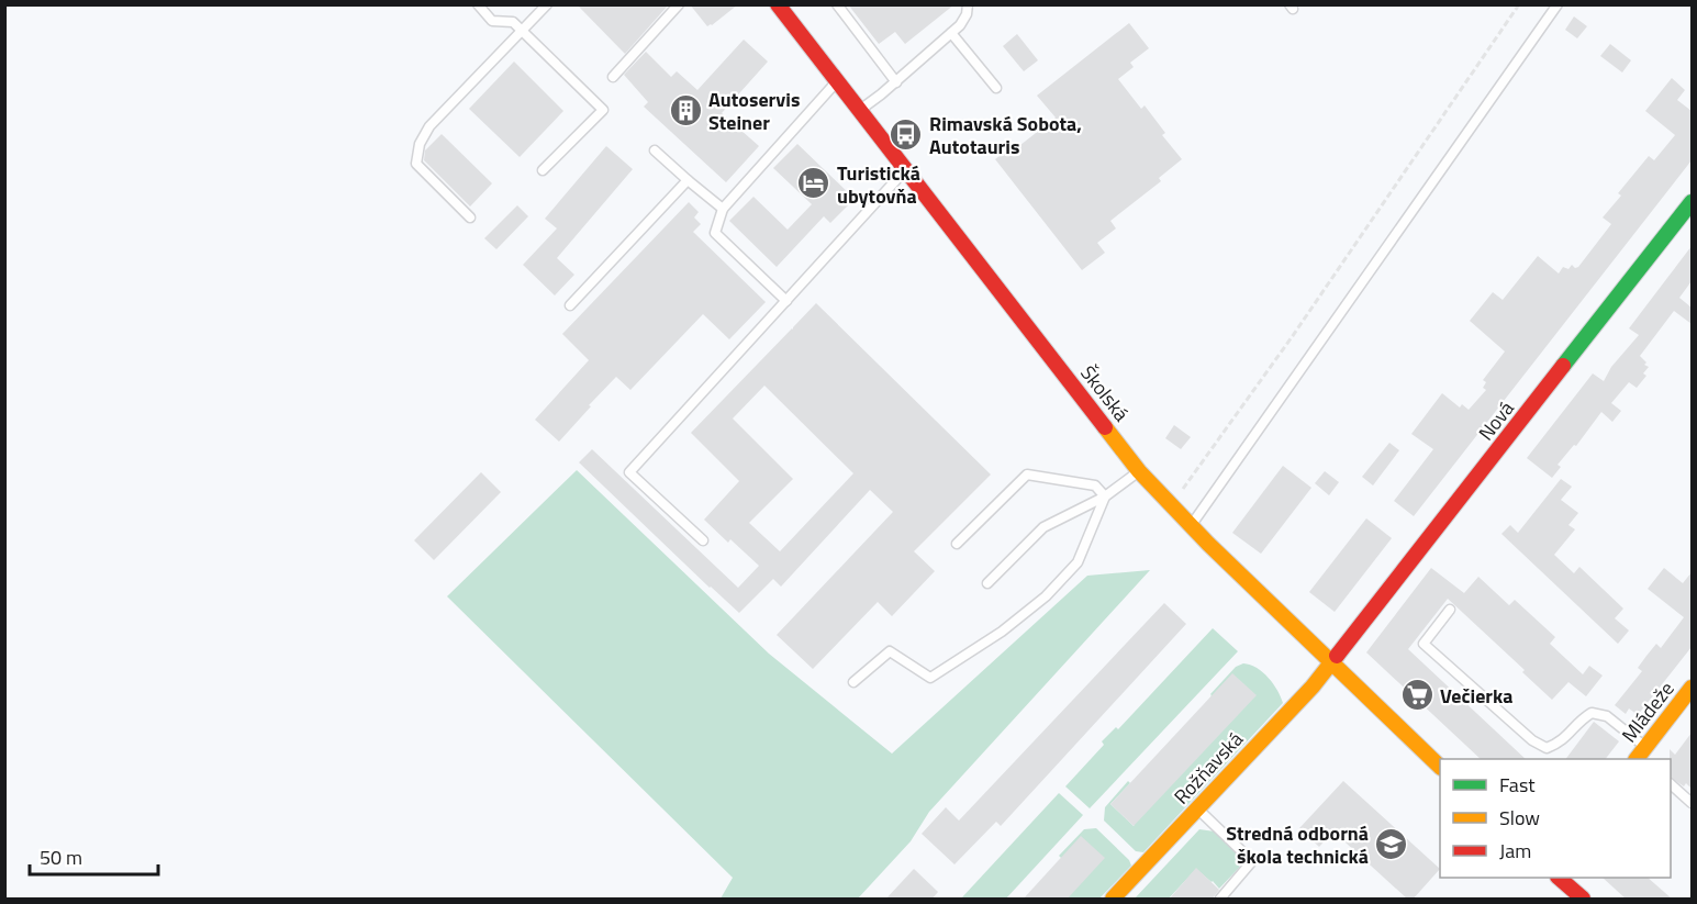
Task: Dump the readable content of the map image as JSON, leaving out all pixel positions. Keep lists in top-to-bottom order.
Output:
{
  "streets": {
    "main road": [
      "Školská",
      "Nová",
      "Mládeže",
      "Rožňavská"
    ]
  },
  "crossings": [
    ["Školská", "Nová"],
    ["Školská", "Rožňavská"],
    ["Nová", "Rožňavská"]
  ],
  "places": {
    "building": ["Autoservis Steiner"],
    "bus stop": ["Rimavská Sobota, Autotauris"],
    "hotel": ["Turistická ubytovňa"],
    "supermarket": ["Večierka"],
    "school or university": ["Stredná odborná škola technická"]
  },
  "legend": ["Fast", "Slow", "Jam"],
  "scale_bar": "50 m"
}
